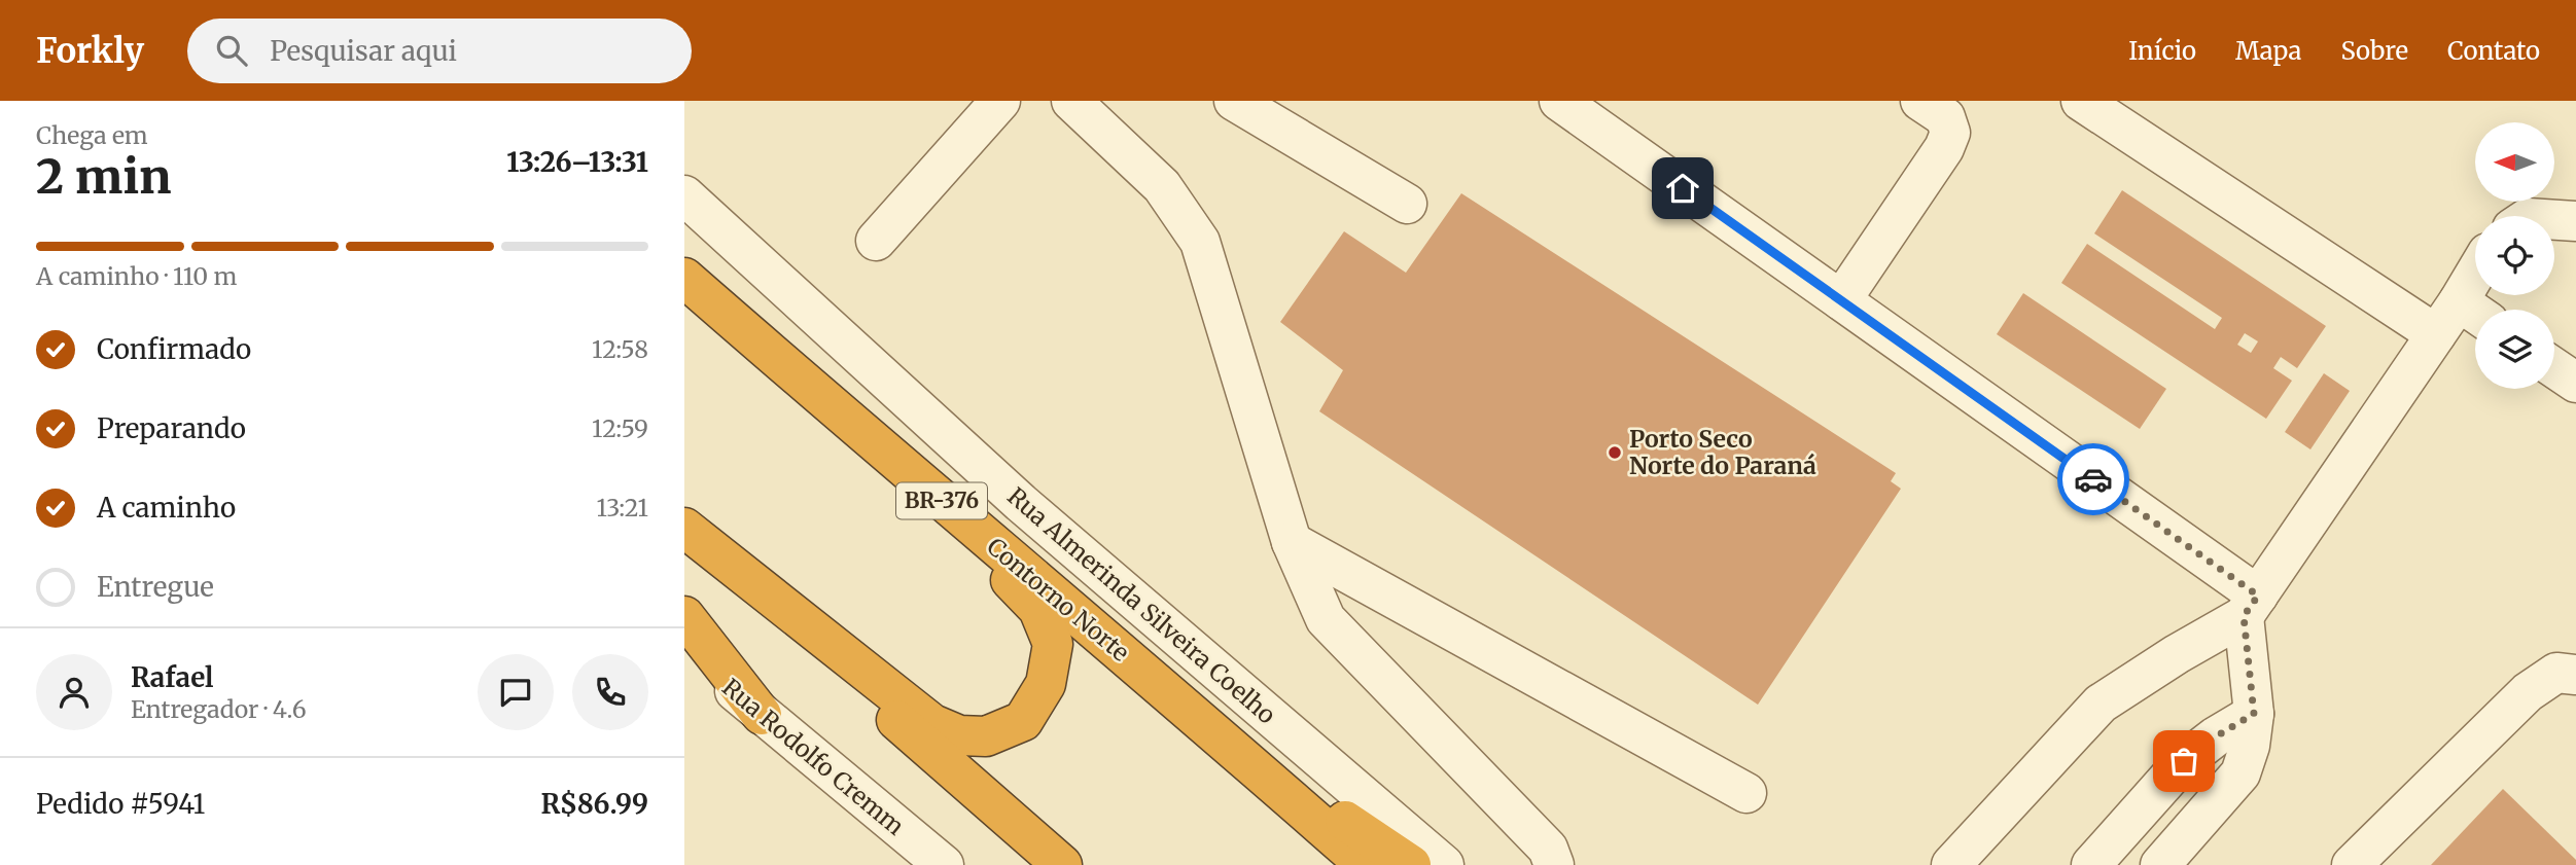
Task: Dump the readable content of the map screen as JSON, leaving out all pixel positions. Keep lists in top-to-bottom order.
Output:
{
  "streets": {
    "highway": ["BR-376", "Contorno Norte"],
    "street": ["Rua Almerinda Silveira Coelho", "Rua Rodolfo Cremm"]
  },
  "places": ["Porto Seco Norte do Paraná"],
  "north": "left",
  "page": {
    "header": "Forkly",
    "search": "Pesquisar aqui",
    "nav": [
      "Início",
      "Mapa",
      "Sobre",
      "Contato"
    ],
    "heading": ["2 min", "Chega em", "13:26–13:31"],
    "panel": [
      "Rafael",
      "Entregador · 4.6",
      "Pedido #5941",
      "R$86.99"
    ],
    "bar": "A caminho · 110 m",
    "list": [
      ["Confirmado", "12:58"],
      ["Preparando", "12:59"],
      ["A caminho", "13:21"],
      "Entregue"
    ]
  }
}
